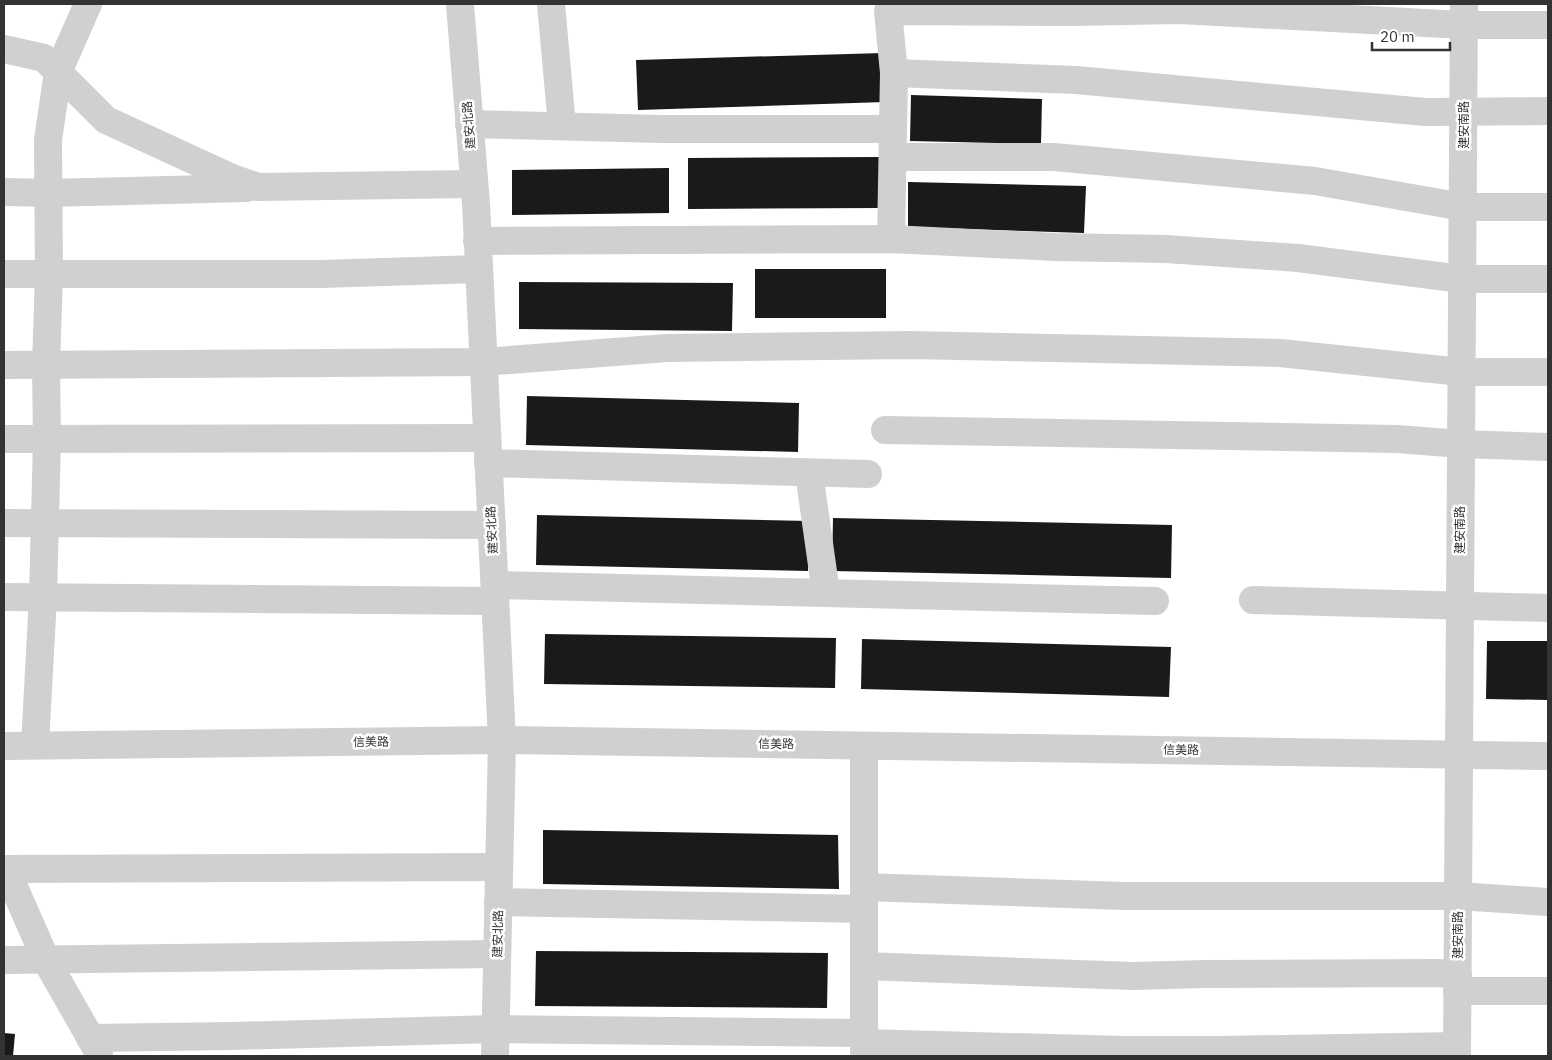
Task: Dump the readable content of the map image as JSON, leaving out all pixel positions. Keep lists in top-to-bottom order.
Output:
{
  "streets": {
    "street": ["建安北路", "建安南路", "信美路"]
  },
  "crossings": [
    ["建安北路", "信美路"],
    ["建安南路", "信美路"]
  ],
  "scale_bar": "20 m"
}
